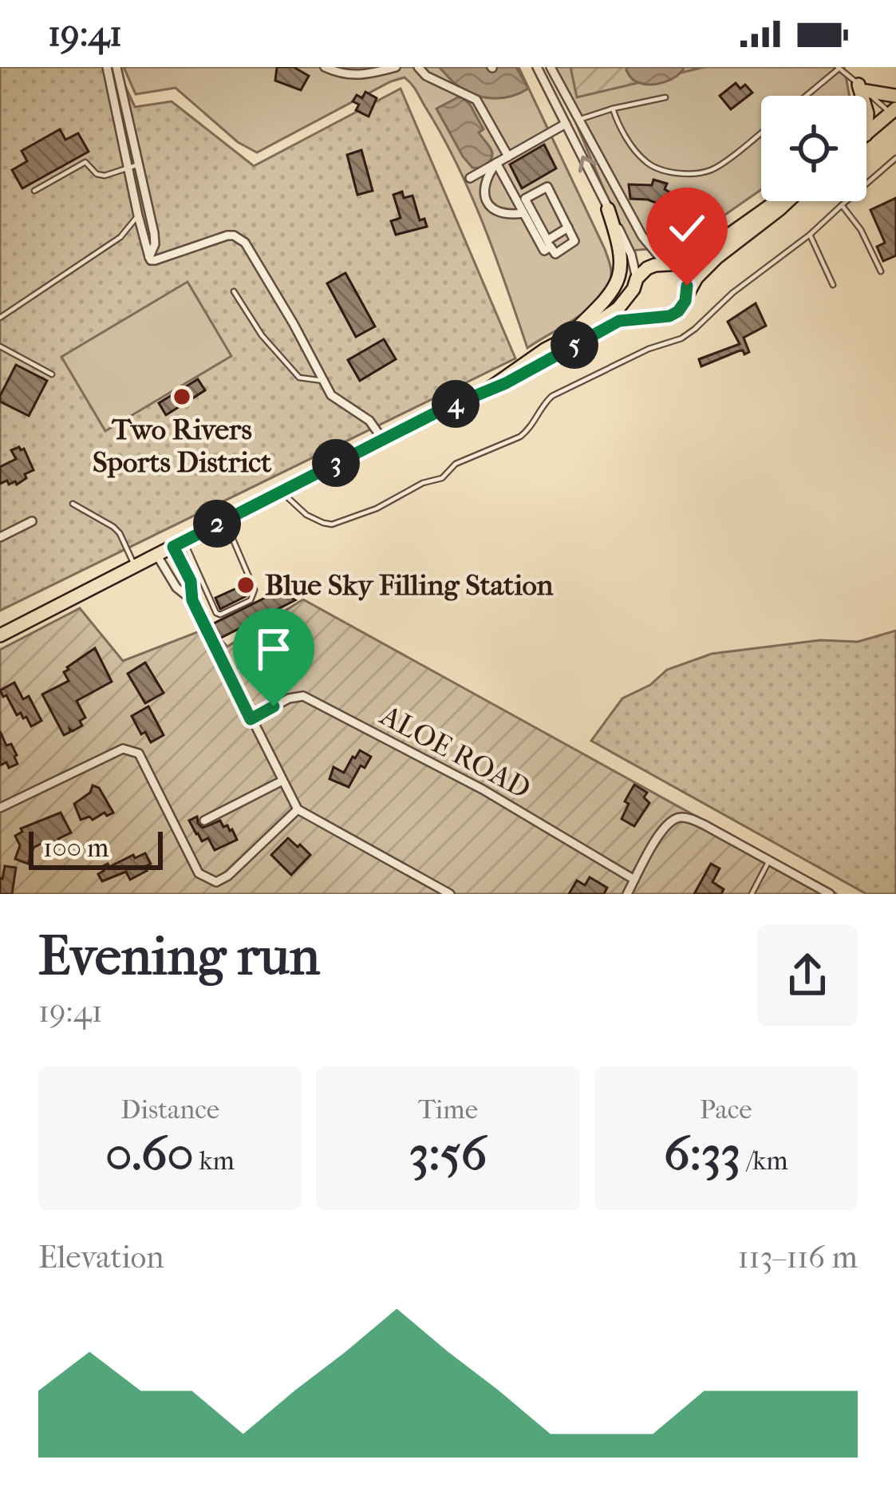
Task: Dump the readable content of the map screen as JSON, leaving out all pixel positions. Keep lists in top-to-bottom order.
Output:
{
  "streets": {
    "street": ["ALOE ROAD"]
  },
  "places": ["Two Rivers Sports District", "Blue Sky Filling Station"],
  "scale_bar": "100 m",
  "page": {
    "status": "19:41",
    "pins": [
      "5",
      "4",
      "3",
      "2"
    ],
    "scale": "100 m",
    "heading": ["Evening run", "19:41"],
    "stats": [
      ["Distance", "0.60 km"],
      ["Time", "3:56"],
      ["Pace", "6:33 /km"]
    ],
    "chart": ["Elevation", "113–116 m"]
  }
}
